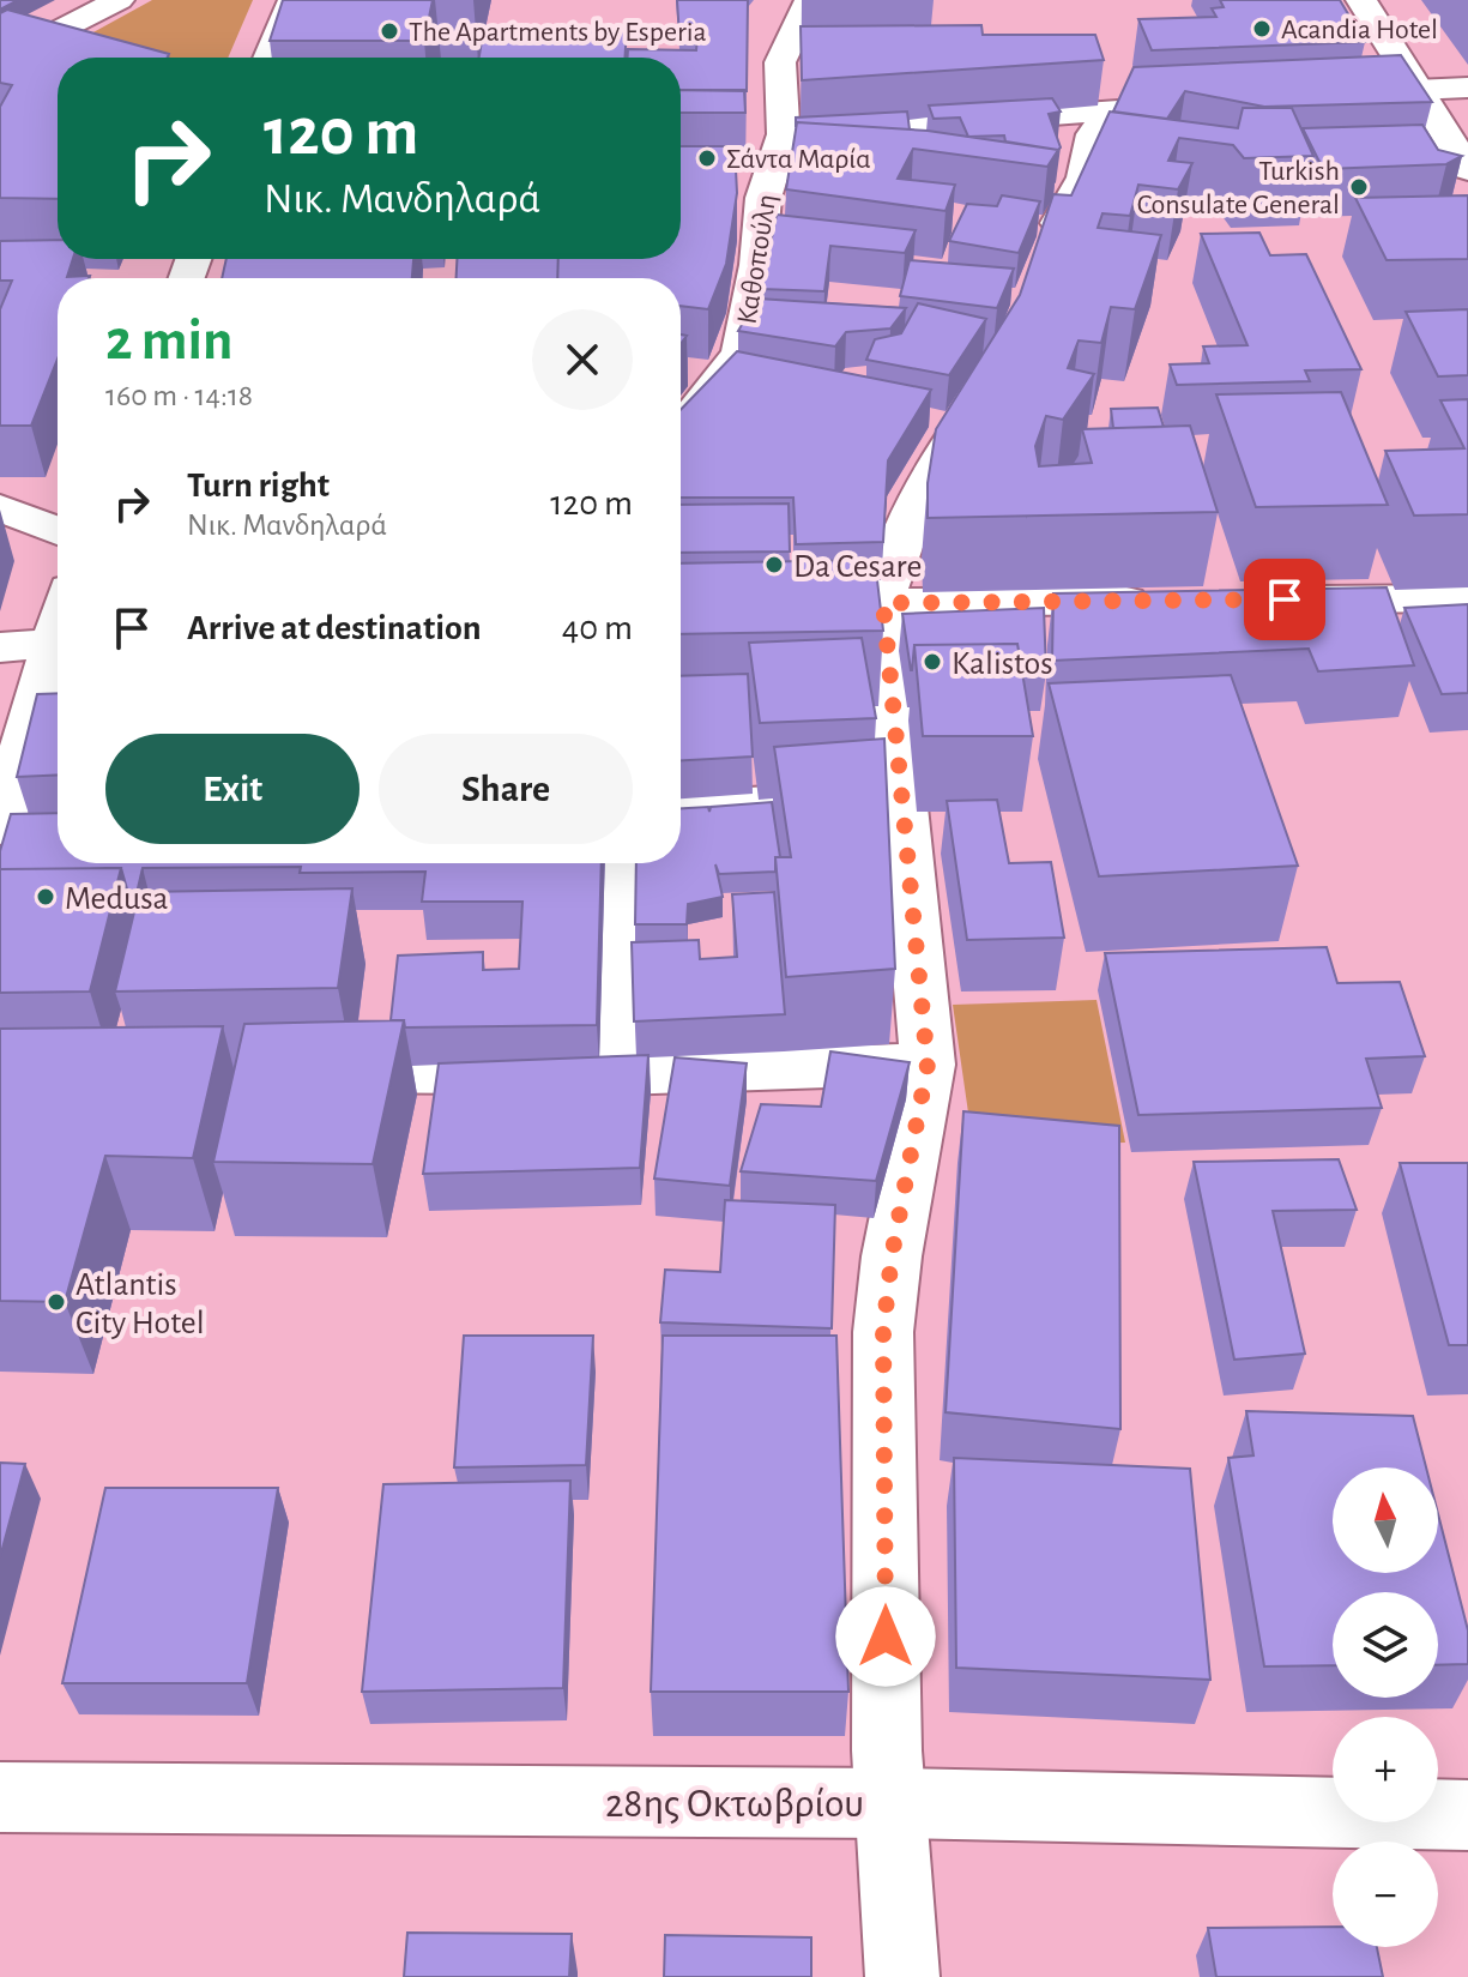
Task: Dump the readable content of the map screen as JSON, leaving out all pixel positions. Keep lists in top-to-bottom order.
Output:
{
  "streets": {
    "street": ["Καθοπούλη", "28ης Οκτωβρίου"]
  },
  "places": [
    "Acandia Hotel",
    "The Apartments by Esperia",
    "Σάντα Μαρία",
    "Turkish Consulate General",
    "Da Cesare",
    "Kalistos",
    "Medusa",
    "Atlantis City Hotel"
  ],
  "north": "top",
  "page": {
    "turn": ["120 m", "Νικ. Μανδηλαρά"],
    "heading": ["2 min", "160 m · 14:18"],
    "list": [
      {
        "name": "Turn right",
        "note": "Νικ. Μανδηλαρά",
        "value": "120 m"
      },
      {
        "name": "Arrive at destination",
        "value": "40 m"
      }
    ],
    "buttons": ["Exit", "Share"],
    "map_buttons": ["+", "−"]
  }
}
